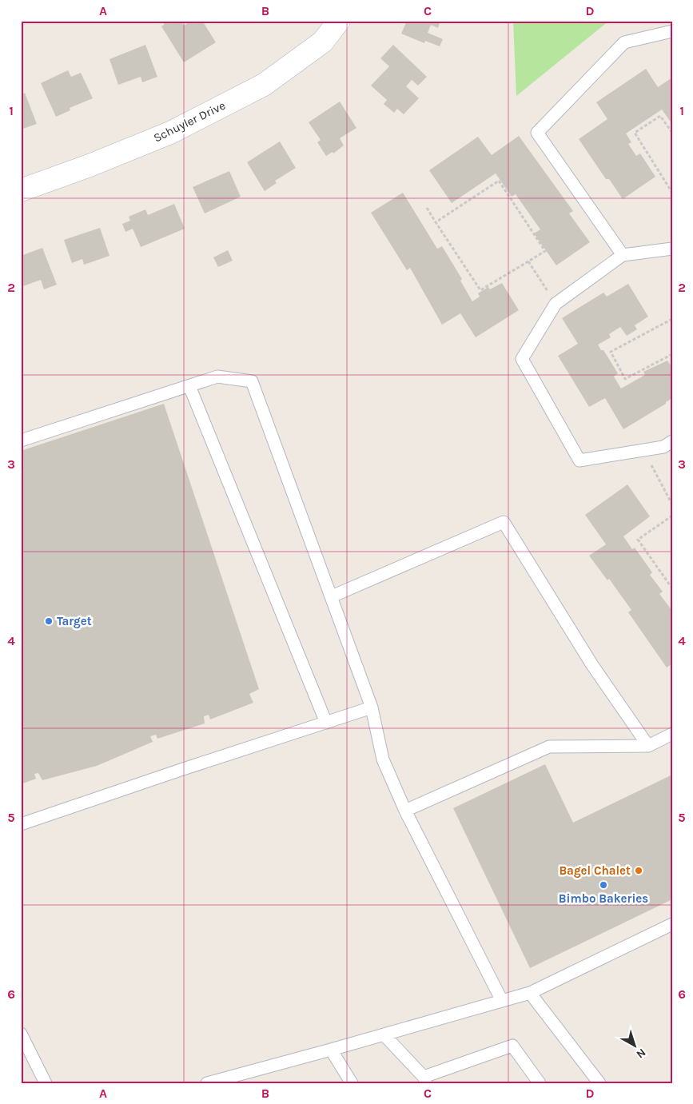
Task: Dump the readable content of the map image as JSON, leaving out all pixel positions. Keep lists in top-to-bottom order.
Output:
{
  "streets": {
    "street": ["Schuyler Drive"]
  },
  "places": ["Target", "Bagel Chalet", "Bimbo Bakeries"],
  "north": "bottom right",
  "grid": {
    "columns": [
      "A",
      "B",
      "C",
      "D"
    ],
    "rows": [
      "1",
      "2",
      "3",
      "4",
      "5",
      "6"
    ]
  }
}
